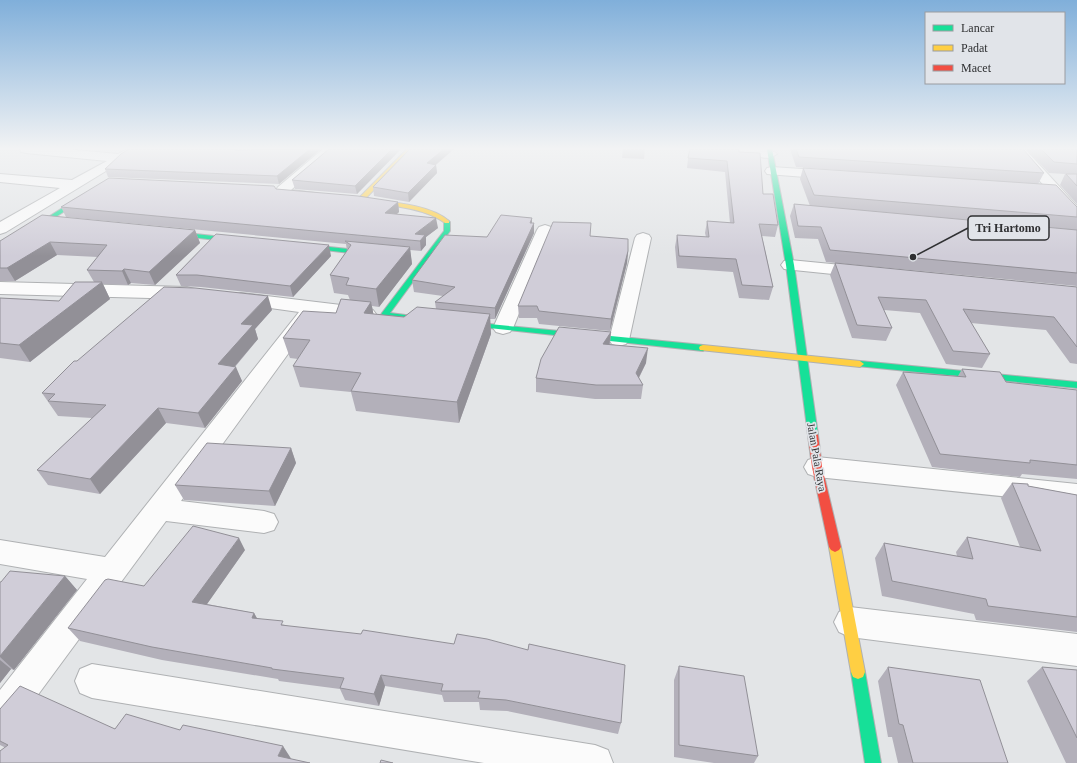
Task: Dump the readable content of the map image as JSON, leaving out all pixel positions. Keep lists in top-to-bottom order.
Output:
{
  "streets": {
    "street": ["Jalan Pala Raya"]
  },
  "places": ["Tri Hartomo"],
  "legend": ["Lancar", "Padat", "Macet"]
}
